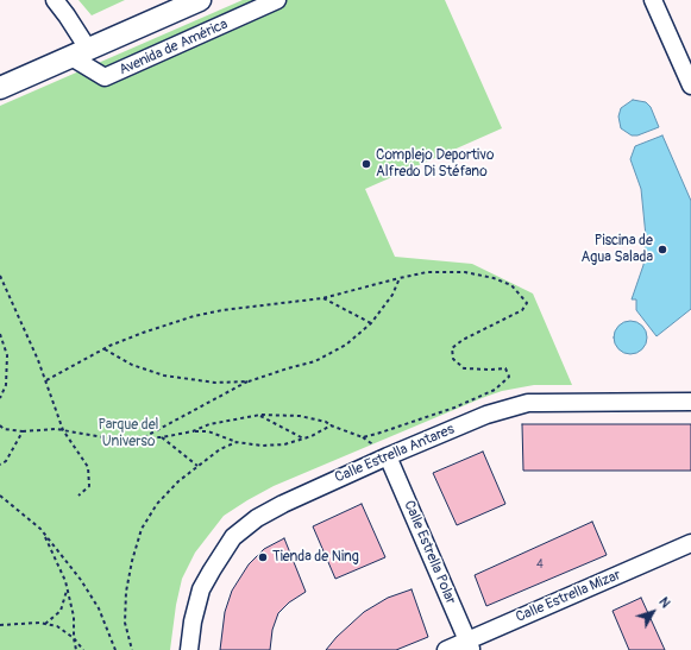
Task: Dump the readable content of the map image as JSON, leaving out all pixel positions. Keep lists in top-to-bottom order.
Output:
{
  "streets": {
    "street": [
      "Avenida de América",
      "Calle Estrella Antares",
      "Calle Estrella Polar",
      "Calle Estrella Mizar"
    ]
  },
  "crossings": [
    ["Calle Estrella Antares", "Calle Estrella Polar"],
    ["Calle Estrella Polar", "Calle Estrella Mizar"]
  ],
  "parks": ["Parque del Universo"],
  "places": ["Complejo Deportivo Alfredo Di Stéfano", "Piscina de Agua Salada", "Tienda de Ning"],
  "house_numbers": ["4"],
  "north": "top right"
}
